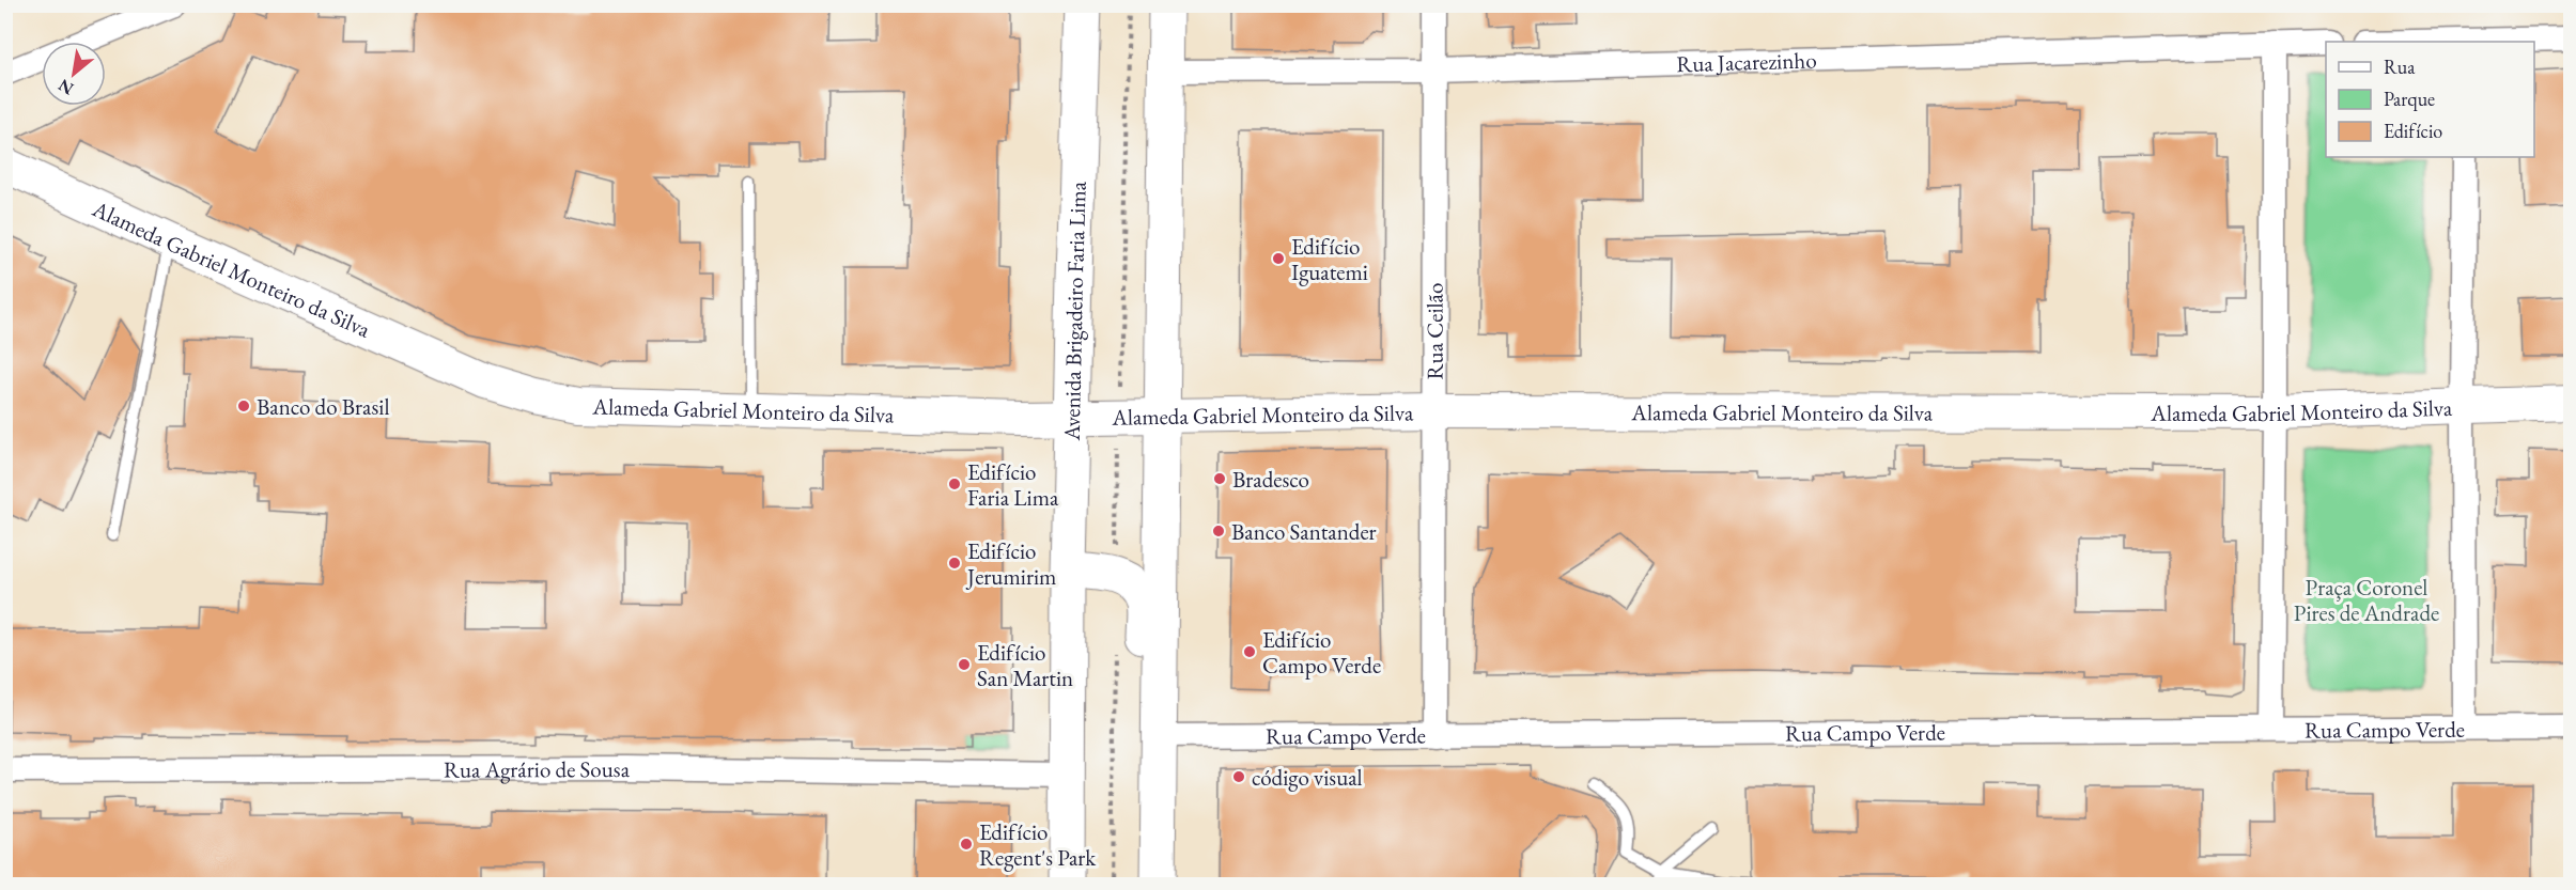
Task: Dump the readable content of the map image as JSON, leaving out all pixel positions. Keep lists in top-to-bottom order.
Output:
{
  "streets": {
    "highway": ["Avenida Brigadeiro Faria Lima"],
    "street": [
      "Rua Jacarezinho",
      "Alameda Gabriel Monteiro da Silva",
      "Rua Ceilão",
      "Rua Campo Verde",
      "Rua Agrário de Sousa"
    ]
  },
  "crossings": [
    ["Rua Jacarezinho", "Rua Ceilão"],
    ["Alameda Gabriel Monteiro da Silva", "Avenida Brigadeiro Faria Lima"],
    ["Alameda Gabriel Monteiro da Silva", "Rua Ceilão"],
    ["Avenida Brigadeiro Faria Lima", "Rua Agrário de Sousa"],
    ["Rua Ceilão", "Rua Campo Verde"]
  ],
  "parks": ["Praça Coronel Pires de Andrade"],
  "places": [
    "Edifício Iguatemi",
    "Banco do Brasil",
    "Bradesco",
    "Edifício Faria Lima",
    "Banco Santander",
    "Edifício Jerumirim",
    "Edifício Campo Verde",
    "Edifício San Martin",
    "código visual",
    "Edifício Regent's Park"
  ],
  "legend": ["Rua", "Parque", "Edifício"],
  "north": "bottom left"
}
